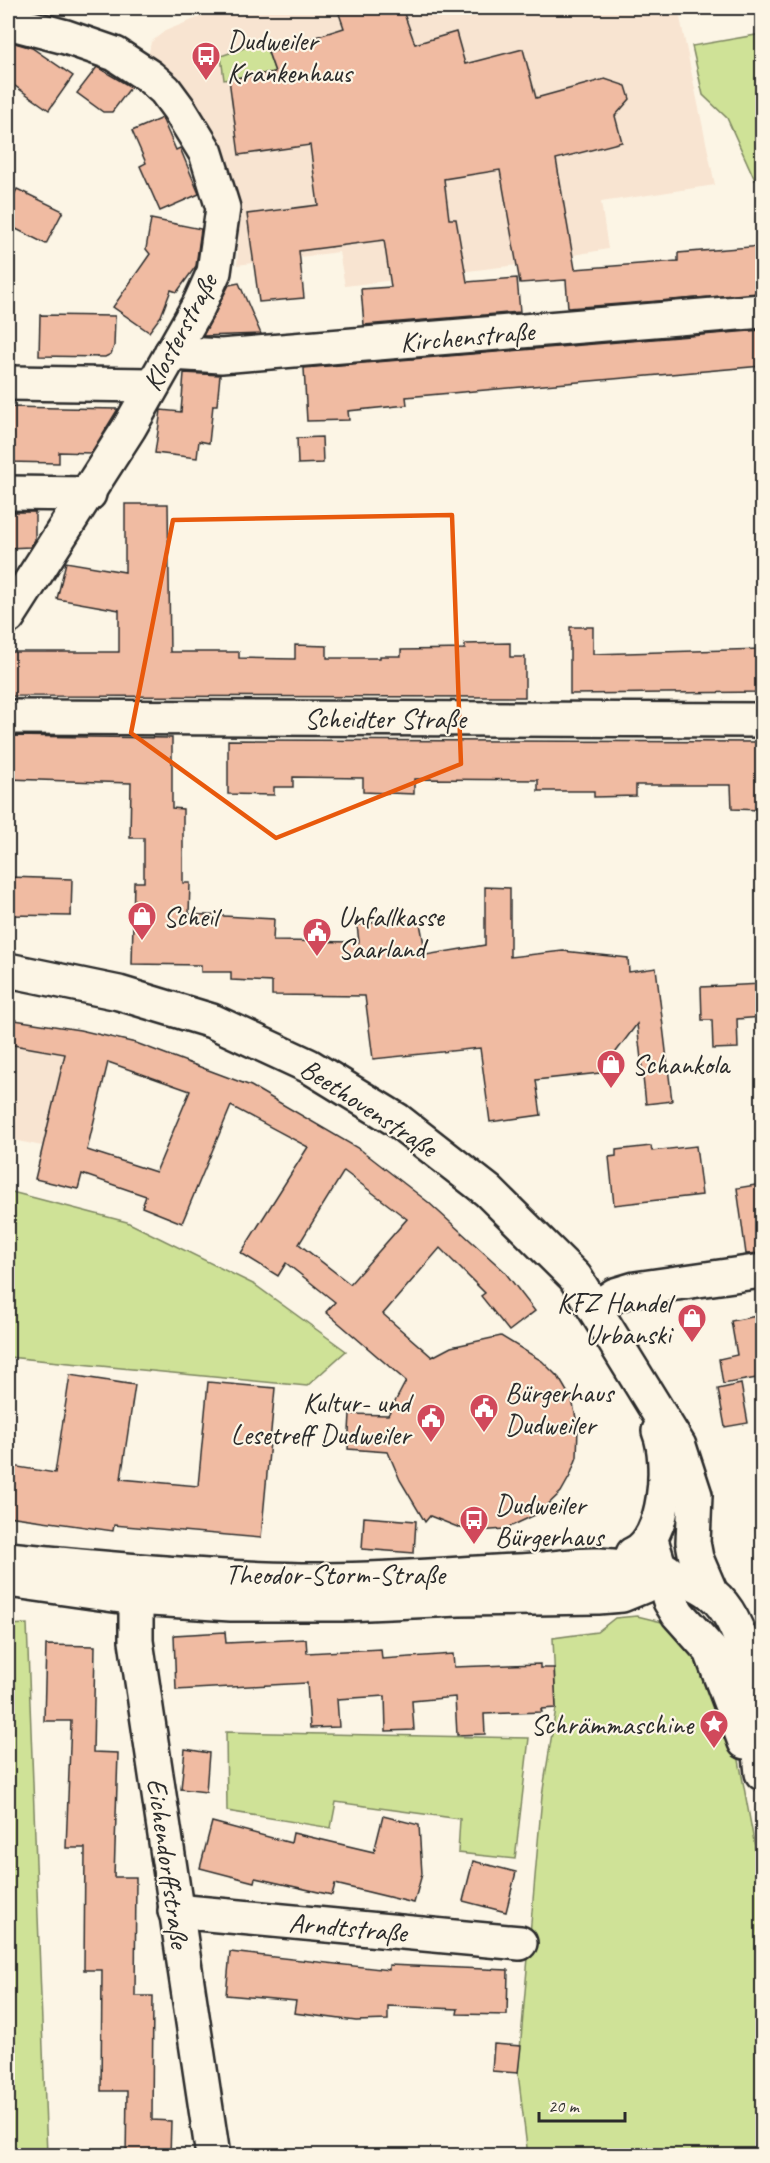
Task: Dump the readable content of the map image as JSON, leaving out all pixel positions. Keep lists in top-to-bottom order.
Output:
{
  "streets": {
    "street": [
      "Klosterstraße",
      "Kirchenstraße",
      "Scheidter Straße",
      "Beethovenstraße",
      "Theodor-Storm-Straße",
      "Eichendorffstraße",
      "Arndtstraße"
    ]
  },
  "crossings": [
    ["Klosterstraße", "Kirchenstraße"],
    ["Beethovenstraße", "Theodor-Storm-Straße"],
    ["Theodor-Storm-Straße", "Eichendorffstraße"],
    ["Eichendorffstraße", "Arndtstraße"]
  ],
  "places": {
    "bus stop": ["Dudweiler Krankenhaus", "Dudweiler Bürgerhaus"],
    "shop": ["Scheil", "Schankola", "KFZ Handel Urbanski"],
    "public building": ["Unfallkasse Saarland", "Bürgerhaus Dudweiler", "Kultur- und Lesetreff Dudweiler"],
    "place": ["Schrämmaschine"]
  },
  "scale_bar": "20 m"
}
